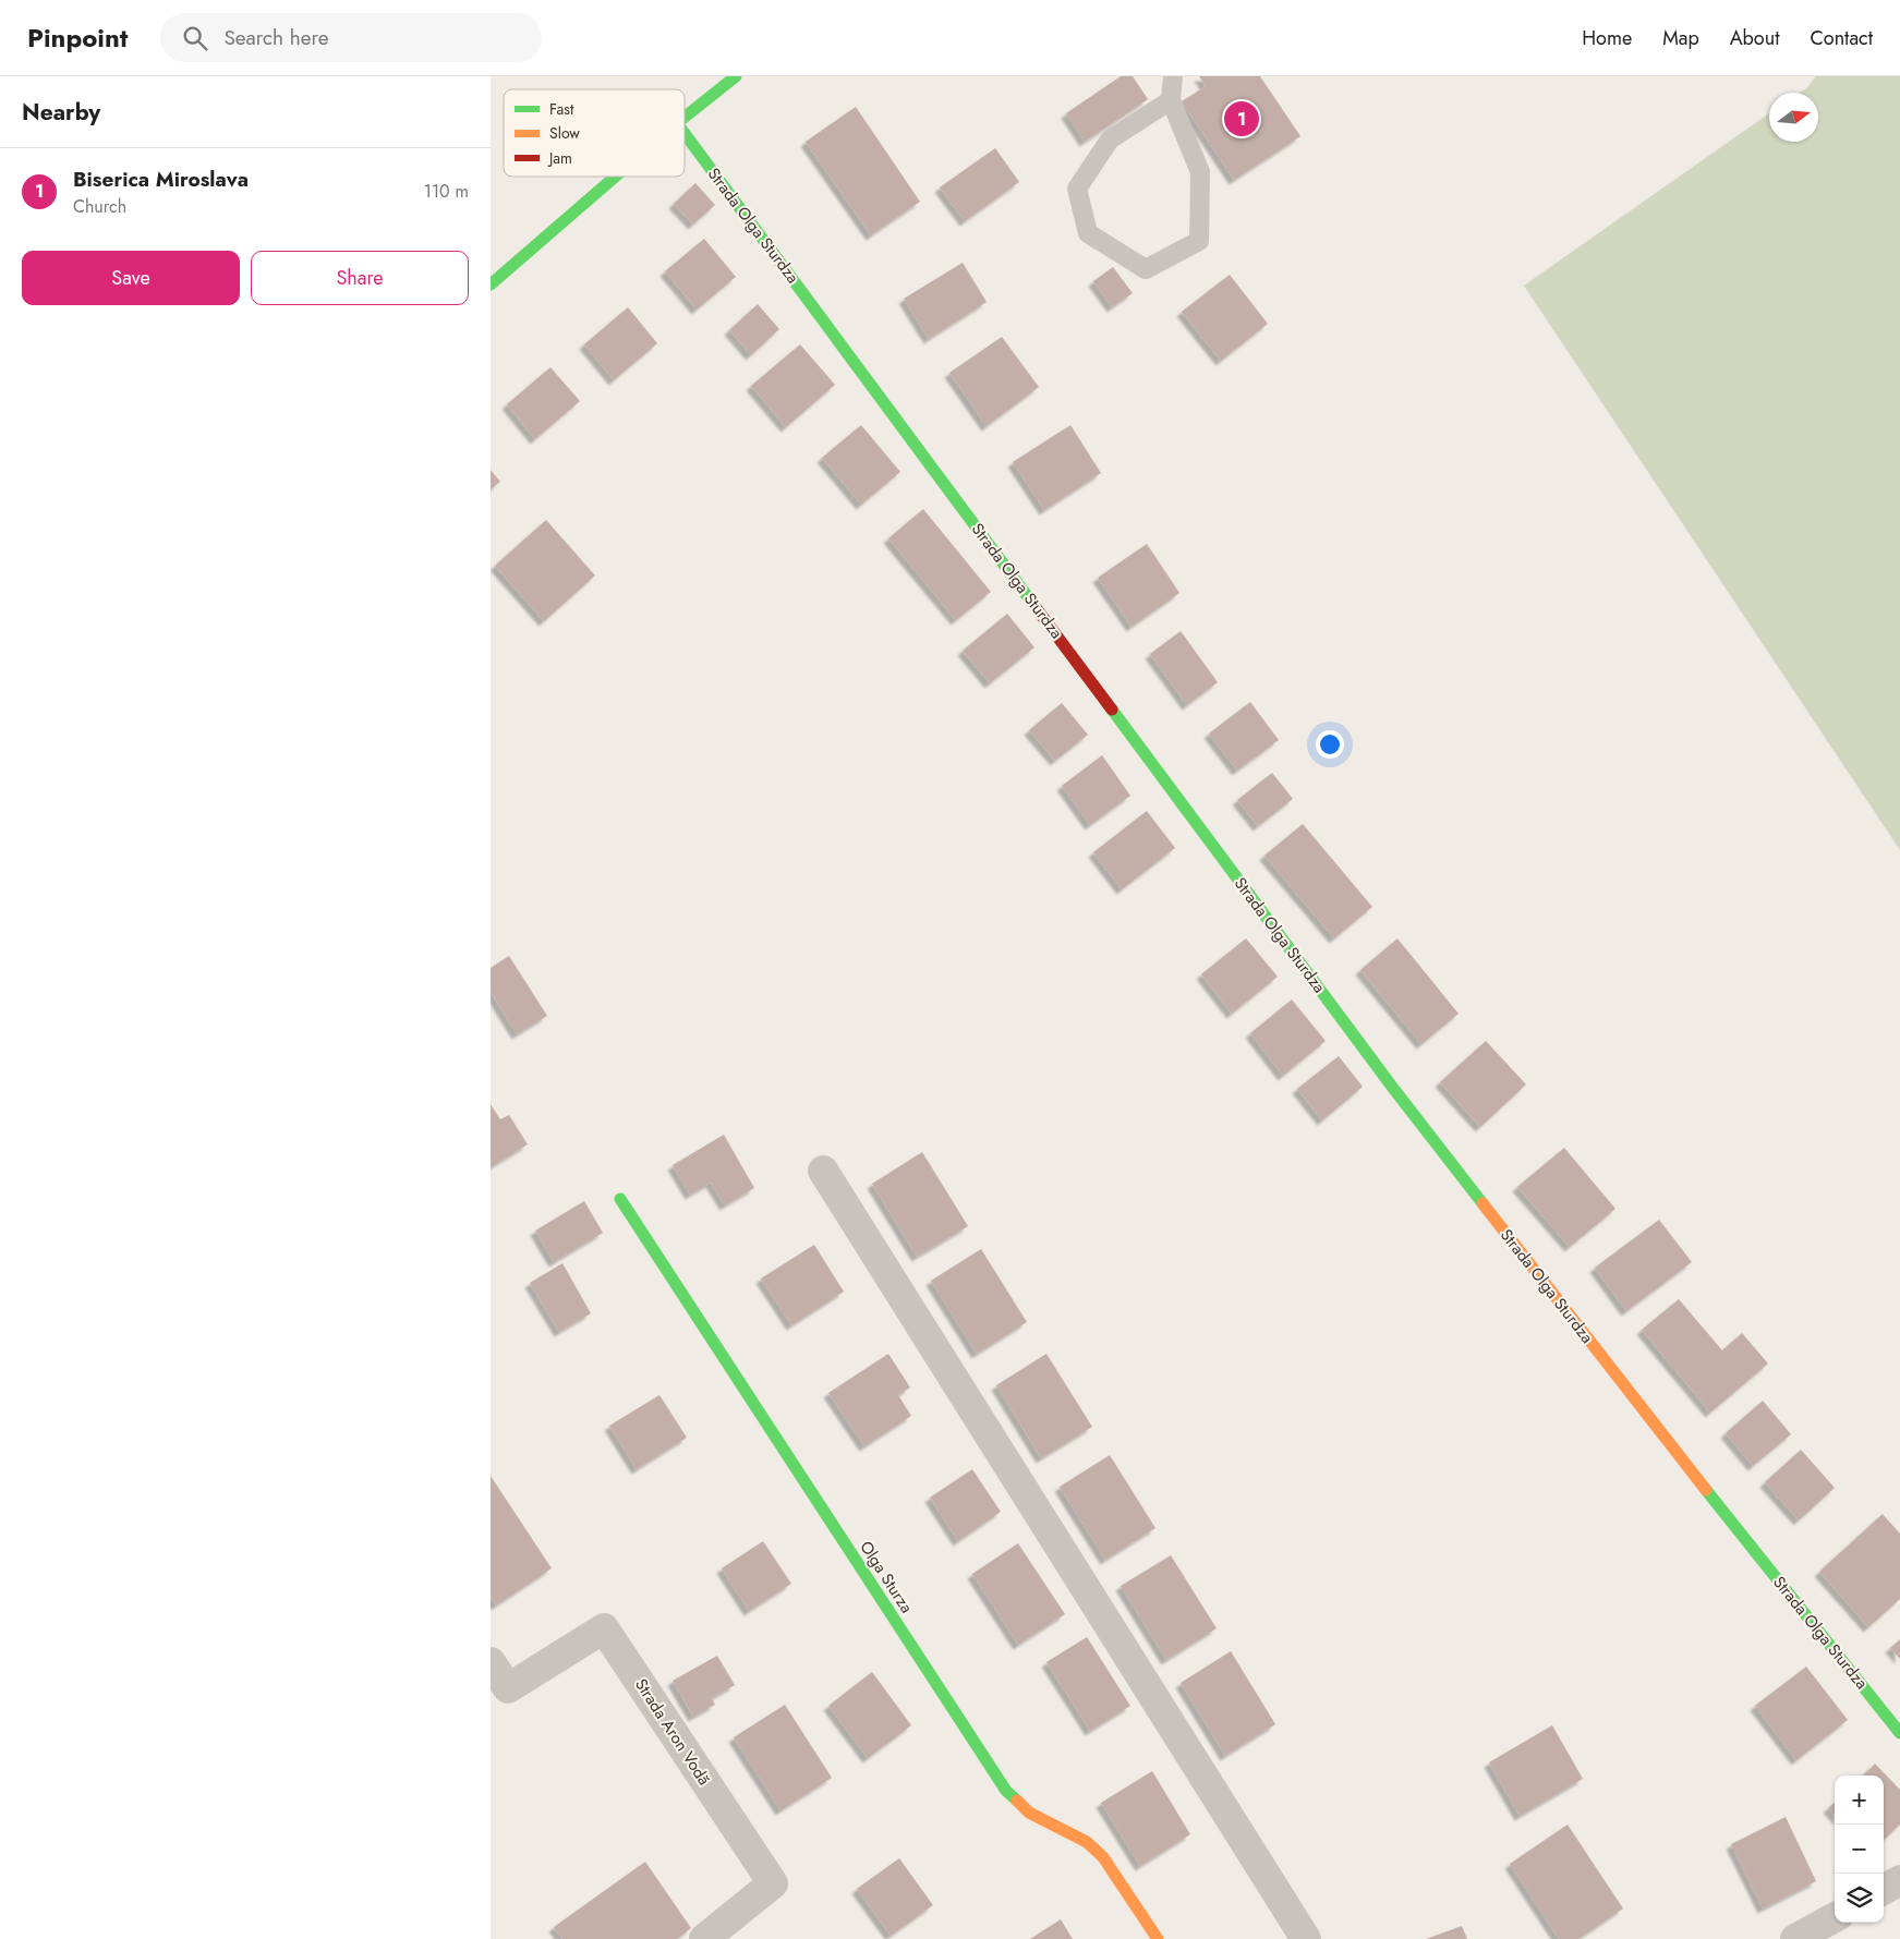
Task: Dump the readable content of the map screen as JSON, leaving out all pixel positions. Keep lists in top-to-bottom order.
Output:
{
  "streets": {
    "street": ["Strada Olga Sturdza", "Olga Sturza", "Strada Aron Vodă"]
  },
  "legend": ["Fast", "Slow", "Jam"],
  "north": "right",
  "page": {
    "header": "Pinpoint",
    "search": "Search here",
    "nav": [
      "Home",
      "Map",
      "About",
      "Contact"
    ],
    "heading": "Nearby",
    "pins": "1",
    "list": [
      {
        "mark": "1",
        "name": "Biserica Miroslava",
        "note": "Church",
        "value": "110 m"
      }
    ],
    "buttons": ["Save", "Share"],
    "map_buttons": ["+", "−"]
  }
}
